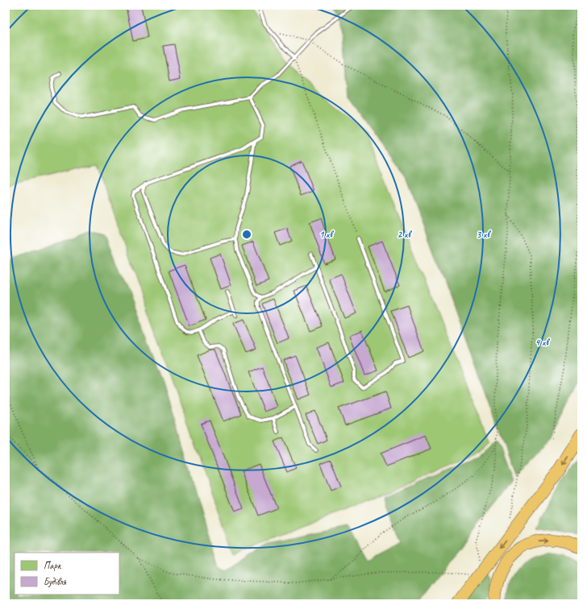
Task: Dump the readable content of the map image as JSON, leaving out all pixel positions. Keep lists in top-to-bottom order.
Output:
{
  "legend": ["Парк", "Будівля"],
  "rings": [
    "1 хв",
    "2 хв",
    "3 хв",
    "4 хв"
  ]
}
